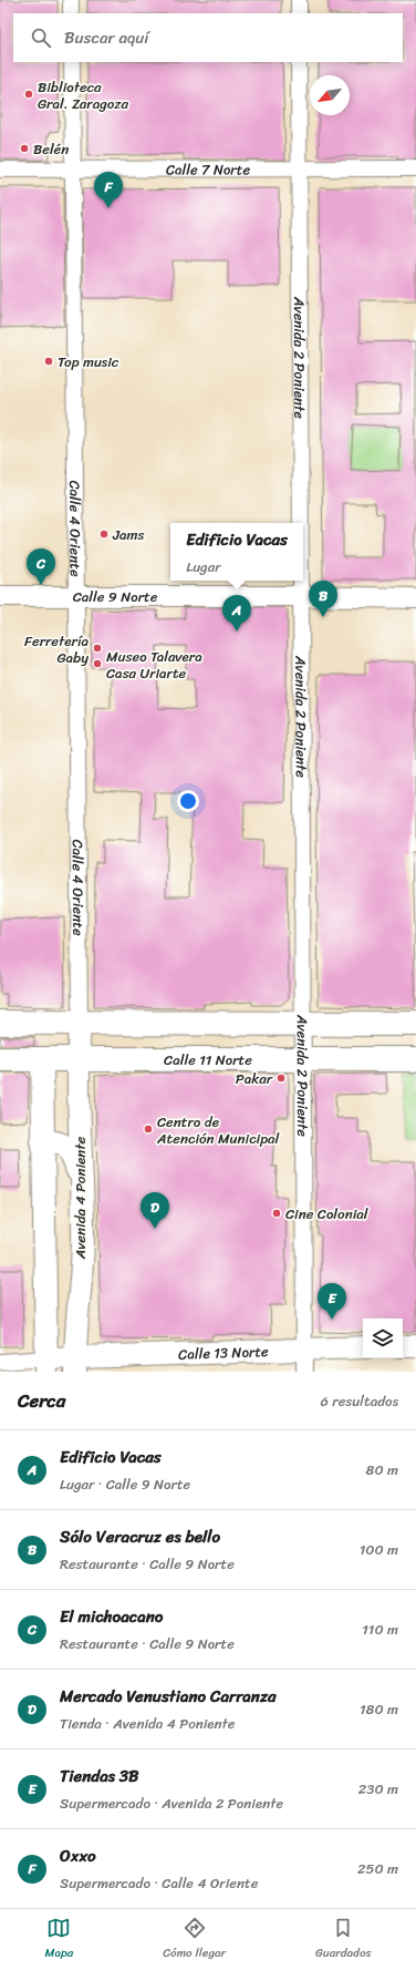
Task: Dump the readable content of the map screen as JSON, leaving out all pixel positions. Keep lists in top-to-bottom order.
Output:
{
  "streets": {
    "main road": ["Calle 11 Norte", "Avenida 4 Poniente", "Calle 13 Norte"],
    "street": [
      "Calle 7 Norte",
      "Avenida 2 Poniente",
      "Calle 4 Oriente",
      "Calle 9 Norte"
    ]
  },
  "crossings": [
    ["Calle 7 Norte", "Avenida 2 Poniente"],
    ["Calle 7 Norte", "Calle 4 Oriente"],
    ["Avenida 2 Poniente", "Calle 9 Norte"],
    ["Avenida 2 Poniente", "Calle 11 Norte"],
    ["Avenida 2 Poniente", "Calle 13 Norte"],
    ["Calle 4 Oriente", "Calle 9 Norte"],
    ["Calle 4 Oriente", "Avenida 4 Poniente"],
    ["Calle 11 Norte", "Avenida 4 Poniente"],
    ["Avenida 4 Poniente", "Calle 13 Norte"]
  ],
  "places": [
    "Biblioteca Gral. Zaragoza",
    "Belén",
    "Top music",
    "Jams",
    "Ferretería Gaby",
    "Museo Talavera Casa Uriarte",
    "Pakar",
    "Centro de Atención Municipal",
    "Cine Colonial"
  ],
  "north": "bottom left",
  "page": {
    "search": "Buscar aquí",
    "pins": [
      "F",
      "C",
      "B",
      "A",
      "D",
      "E"
    ],
    "popup": ["Edificio Vacas", "Lugar"],
    "heading": ["Cerca", "6 resultados"],
    "list": [
      {
        "mark": "A",
        "name": "Edificio Vacas",
        "note": "Lugar · Calle 9 Norte",
        "value": "80 m"
      },
      {
        "mark": "B",
        "name": "Sólo Veracruz es bello",
        "note": "Restaurante · Calle 9 Norte",
        "value": "100 m"
      },
      {
        "mark": "C",
        "name": "El michoacano",
        "note": "Restaurante · Calle 9 Norte",
        "value": "110 m"
      },
      {
        "mark": "D",
        "name": "Mercado Venustiano Carranza",
        "note": "Tienda · Avenida 4 Poniente",
        "value": "180 m"
      },
      {
        "mark": "E",
        "name": "Tiendas 3B",
        "note": "Supermercado · Avenida 2 Poniente",
        "value": "230 m"
      },
      {
        "mark": "F",
        "name": "Oxxo",
        "note": "Supermercado · Calle 4 Oriente",
        "value": "250 m"
      }
    ],
    "nav": ["Mapa", "Cómo llegar", "Guardados"]
  }
}
